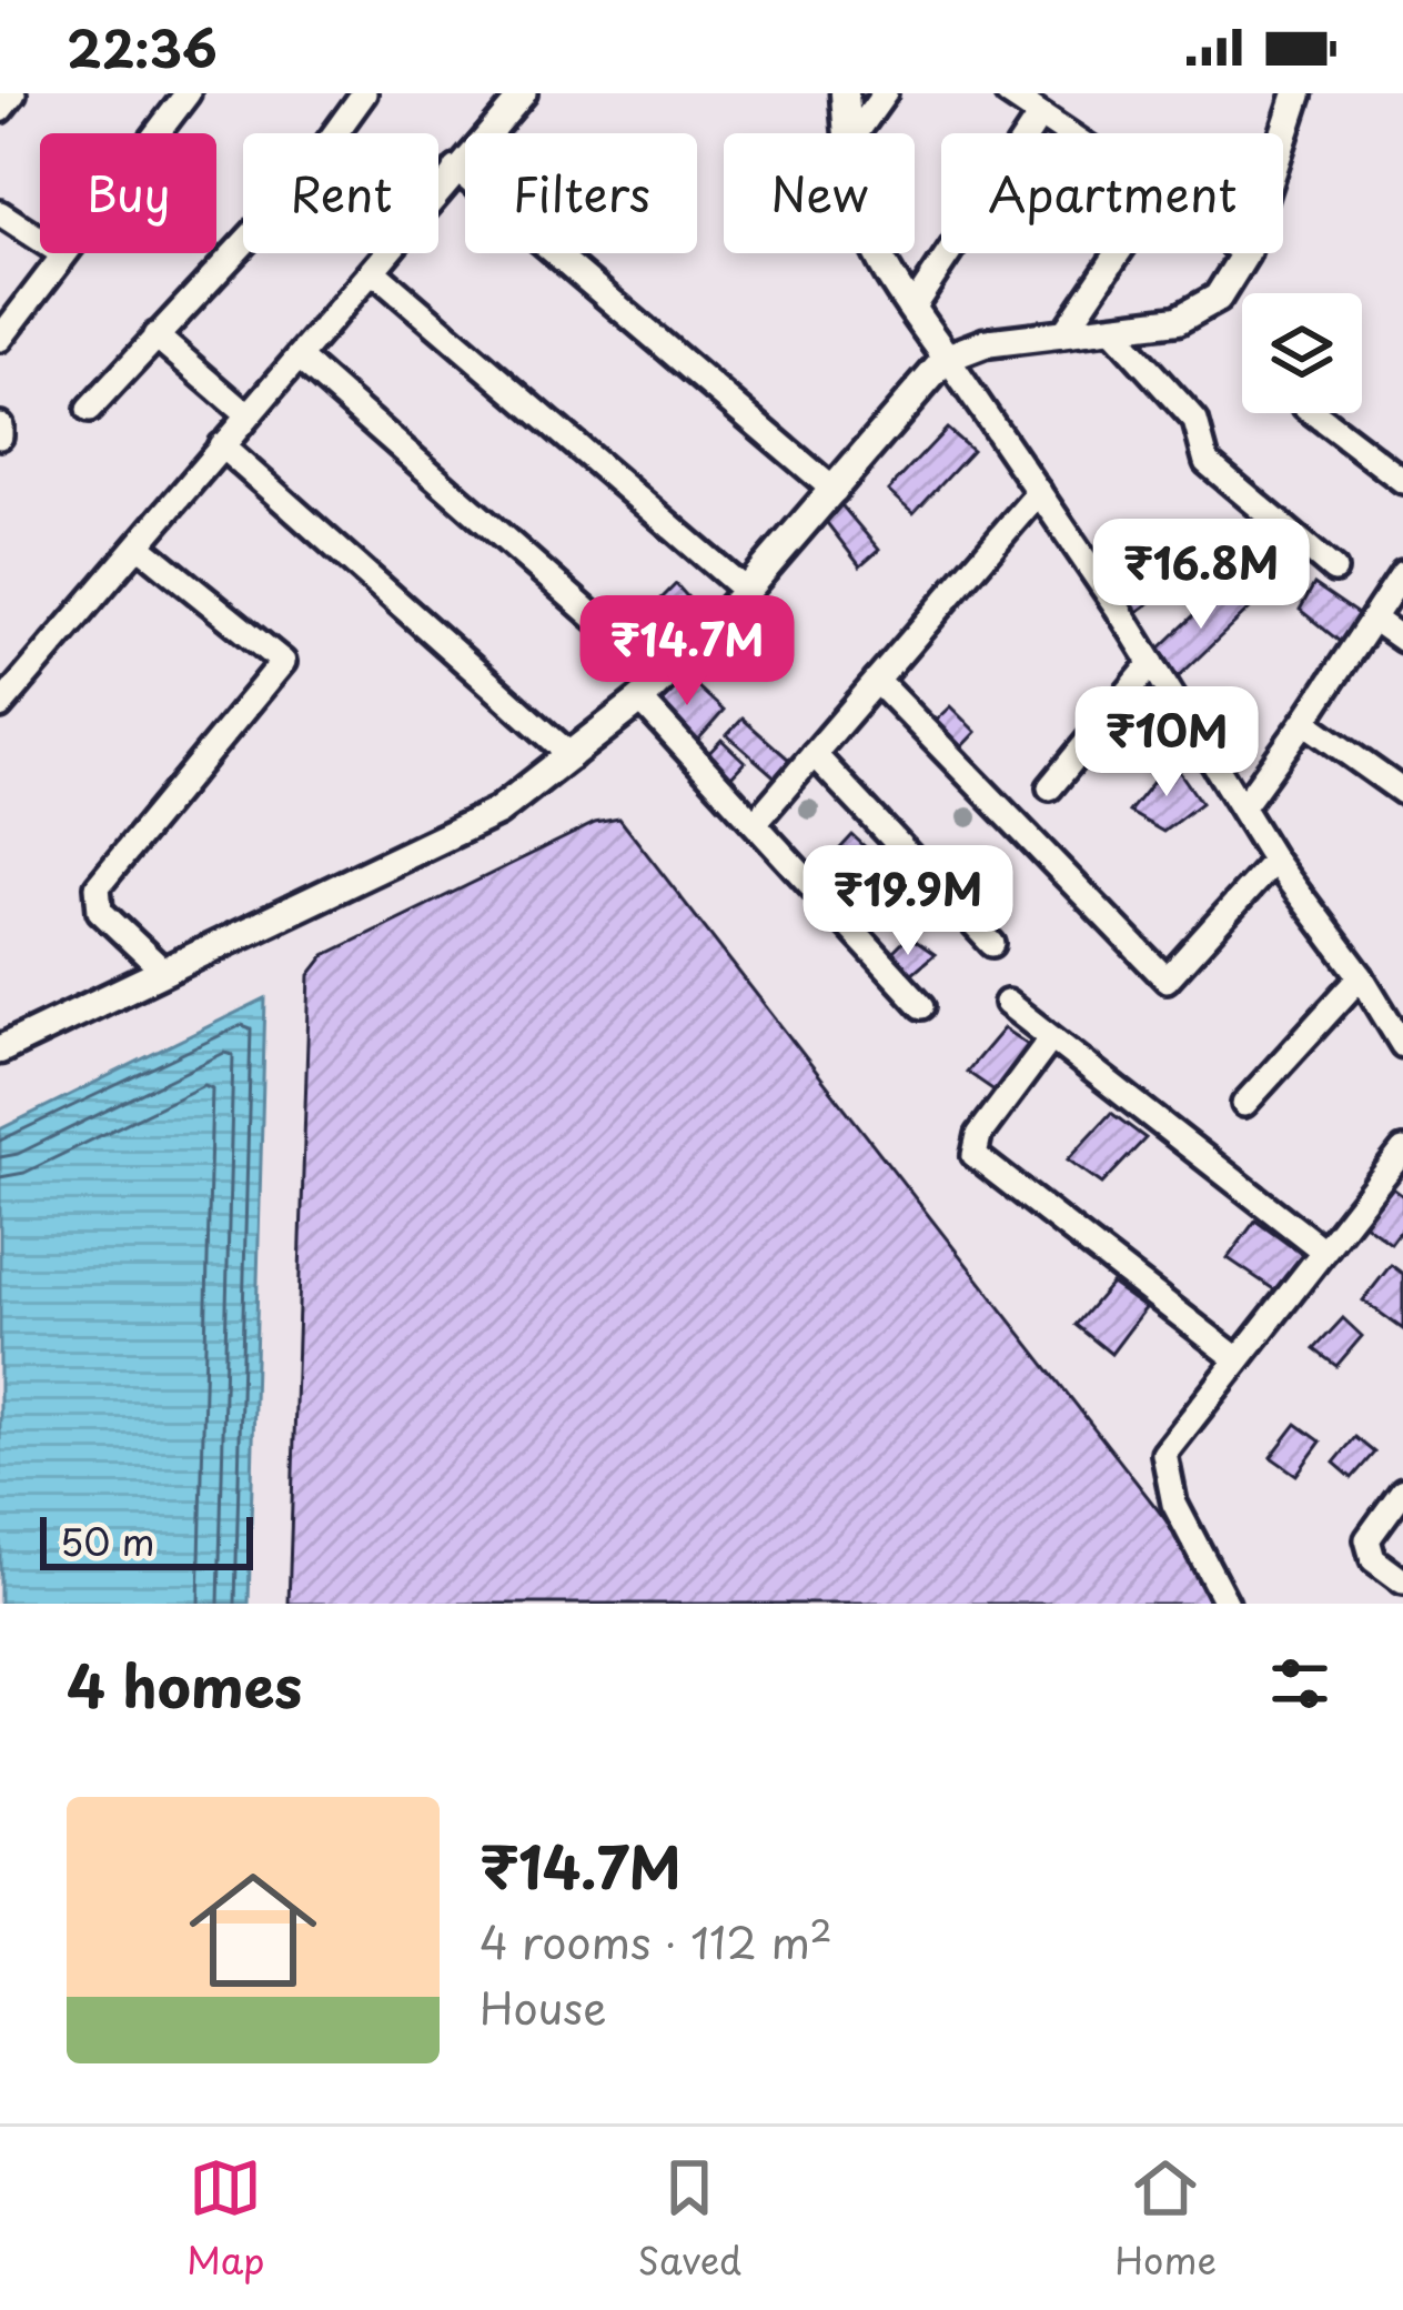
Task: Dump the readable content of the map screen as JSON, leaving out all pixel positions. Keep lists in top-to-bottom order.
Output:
{
  "scale_bar": "50 m",
  "page": {
    "status": "22:36",
    "chip": [
      "Buy",
      "Rent",
      "Filters",
      "New",
      "Apartment"
    ],
    "price": [
      "₹16.8M",
      "₹14.7M",
      "₹10M",
      "₹19.9M"
    ],
    "scale": "50 m",
    "heading": "4 homes",
    "list": [
      {
        "name": "₹14.7M",
        "note": "4 rooms · 112 m² · House"
      }
    ],
    "tabs": ["Map", "Saved", "Home"]
  }
}
